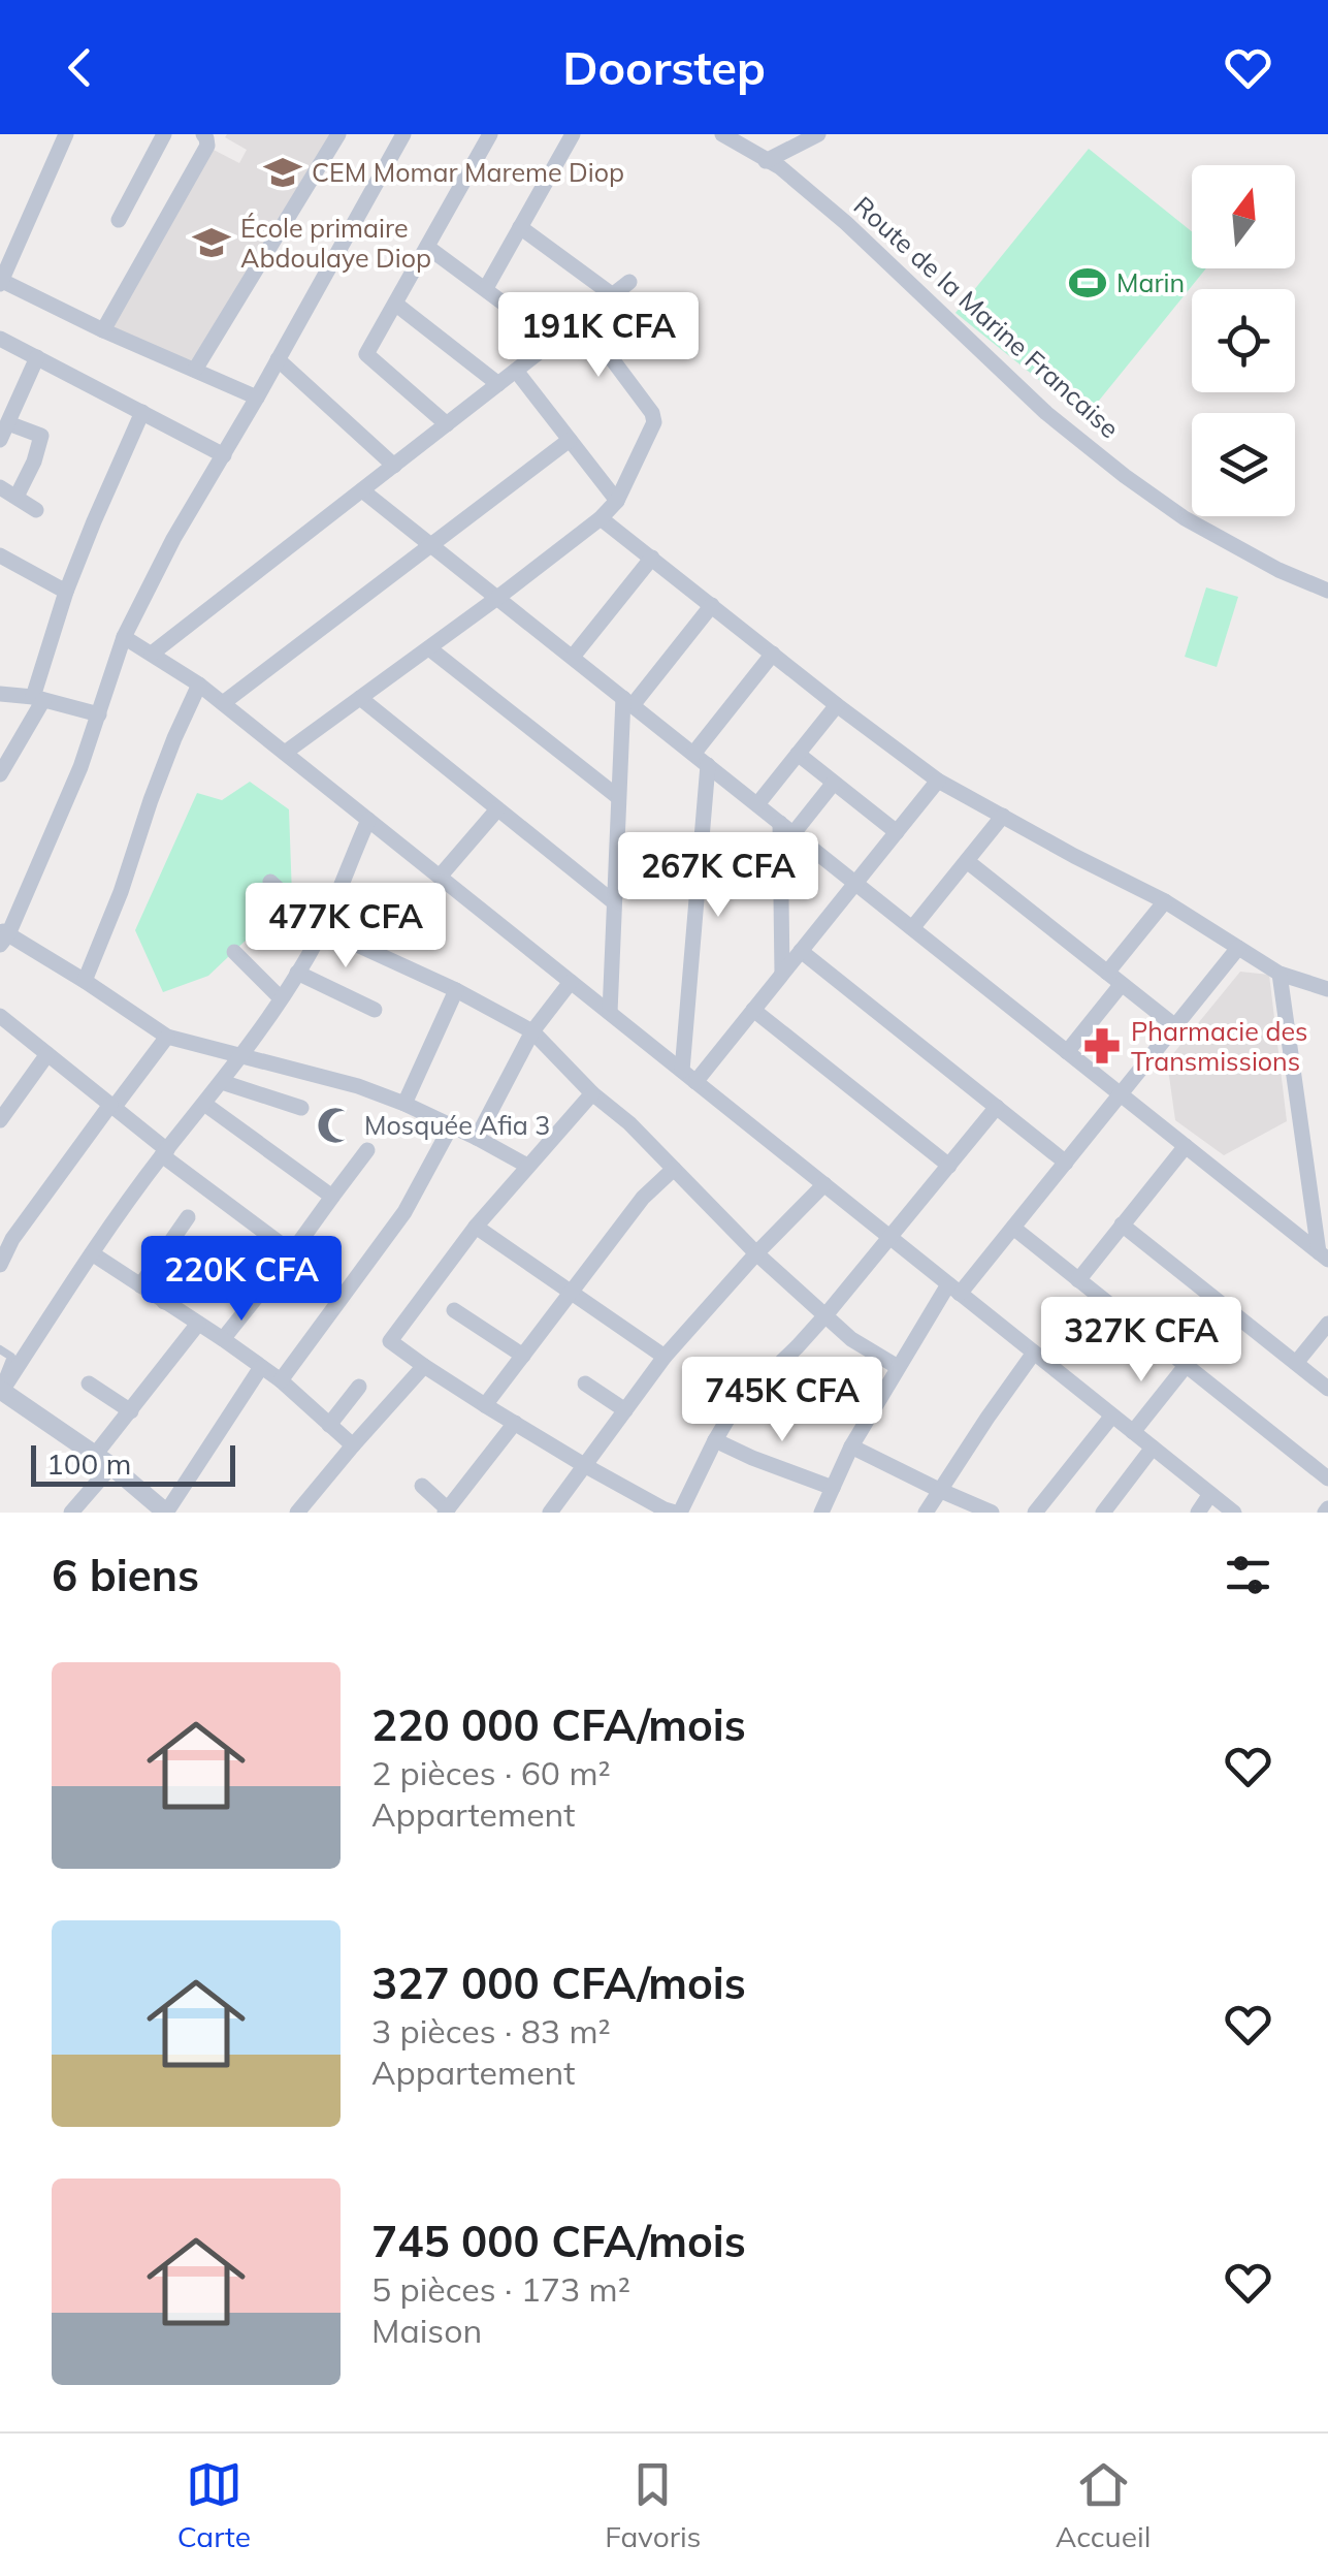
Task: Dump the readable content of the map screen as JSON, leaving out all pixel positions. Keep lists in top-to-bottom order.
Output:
{
  "streets": {
    "street": ["Route de la Marine Francaise"]
  },
  "places": {
    "school or university": ["CEM Momar Mareme Diop", "École primaire Abdoulaye Diop"],
    "sports": ["Marin"],
    "pharmacy": ["Pharmacie des Transmissions"],
    "mosque": ["Mosquée Afia 3"]
  },
  "scale_bar": "100 m",
  "north": "top",
  "page": {
    "header": "Doorstep",
    "price": [
      "191K CFA",
      "267K CFA",
      "477K CFA",
      "220K CFA",
      "327K CFA",
      "745K CFA"
    ],
    "scale": "100 m",
    "heading": "6 biens",
    "list": [
      {
        "name": "220 000 CFA/mois",
        "note": "2 pièces · 60 m² · Appartement"
      },
      {
        "name": "327 000 CFA/mois",
        "note": "3 pièces · 83 m² · Appartement"
      },
      {
        "name": "745 000 CFA/mois",
        "note": "5 pièces · 173 m² · Maison"
      }
    ],
    "tabs": ["Carte", "Favoris", "Accueil"]
  }
}
